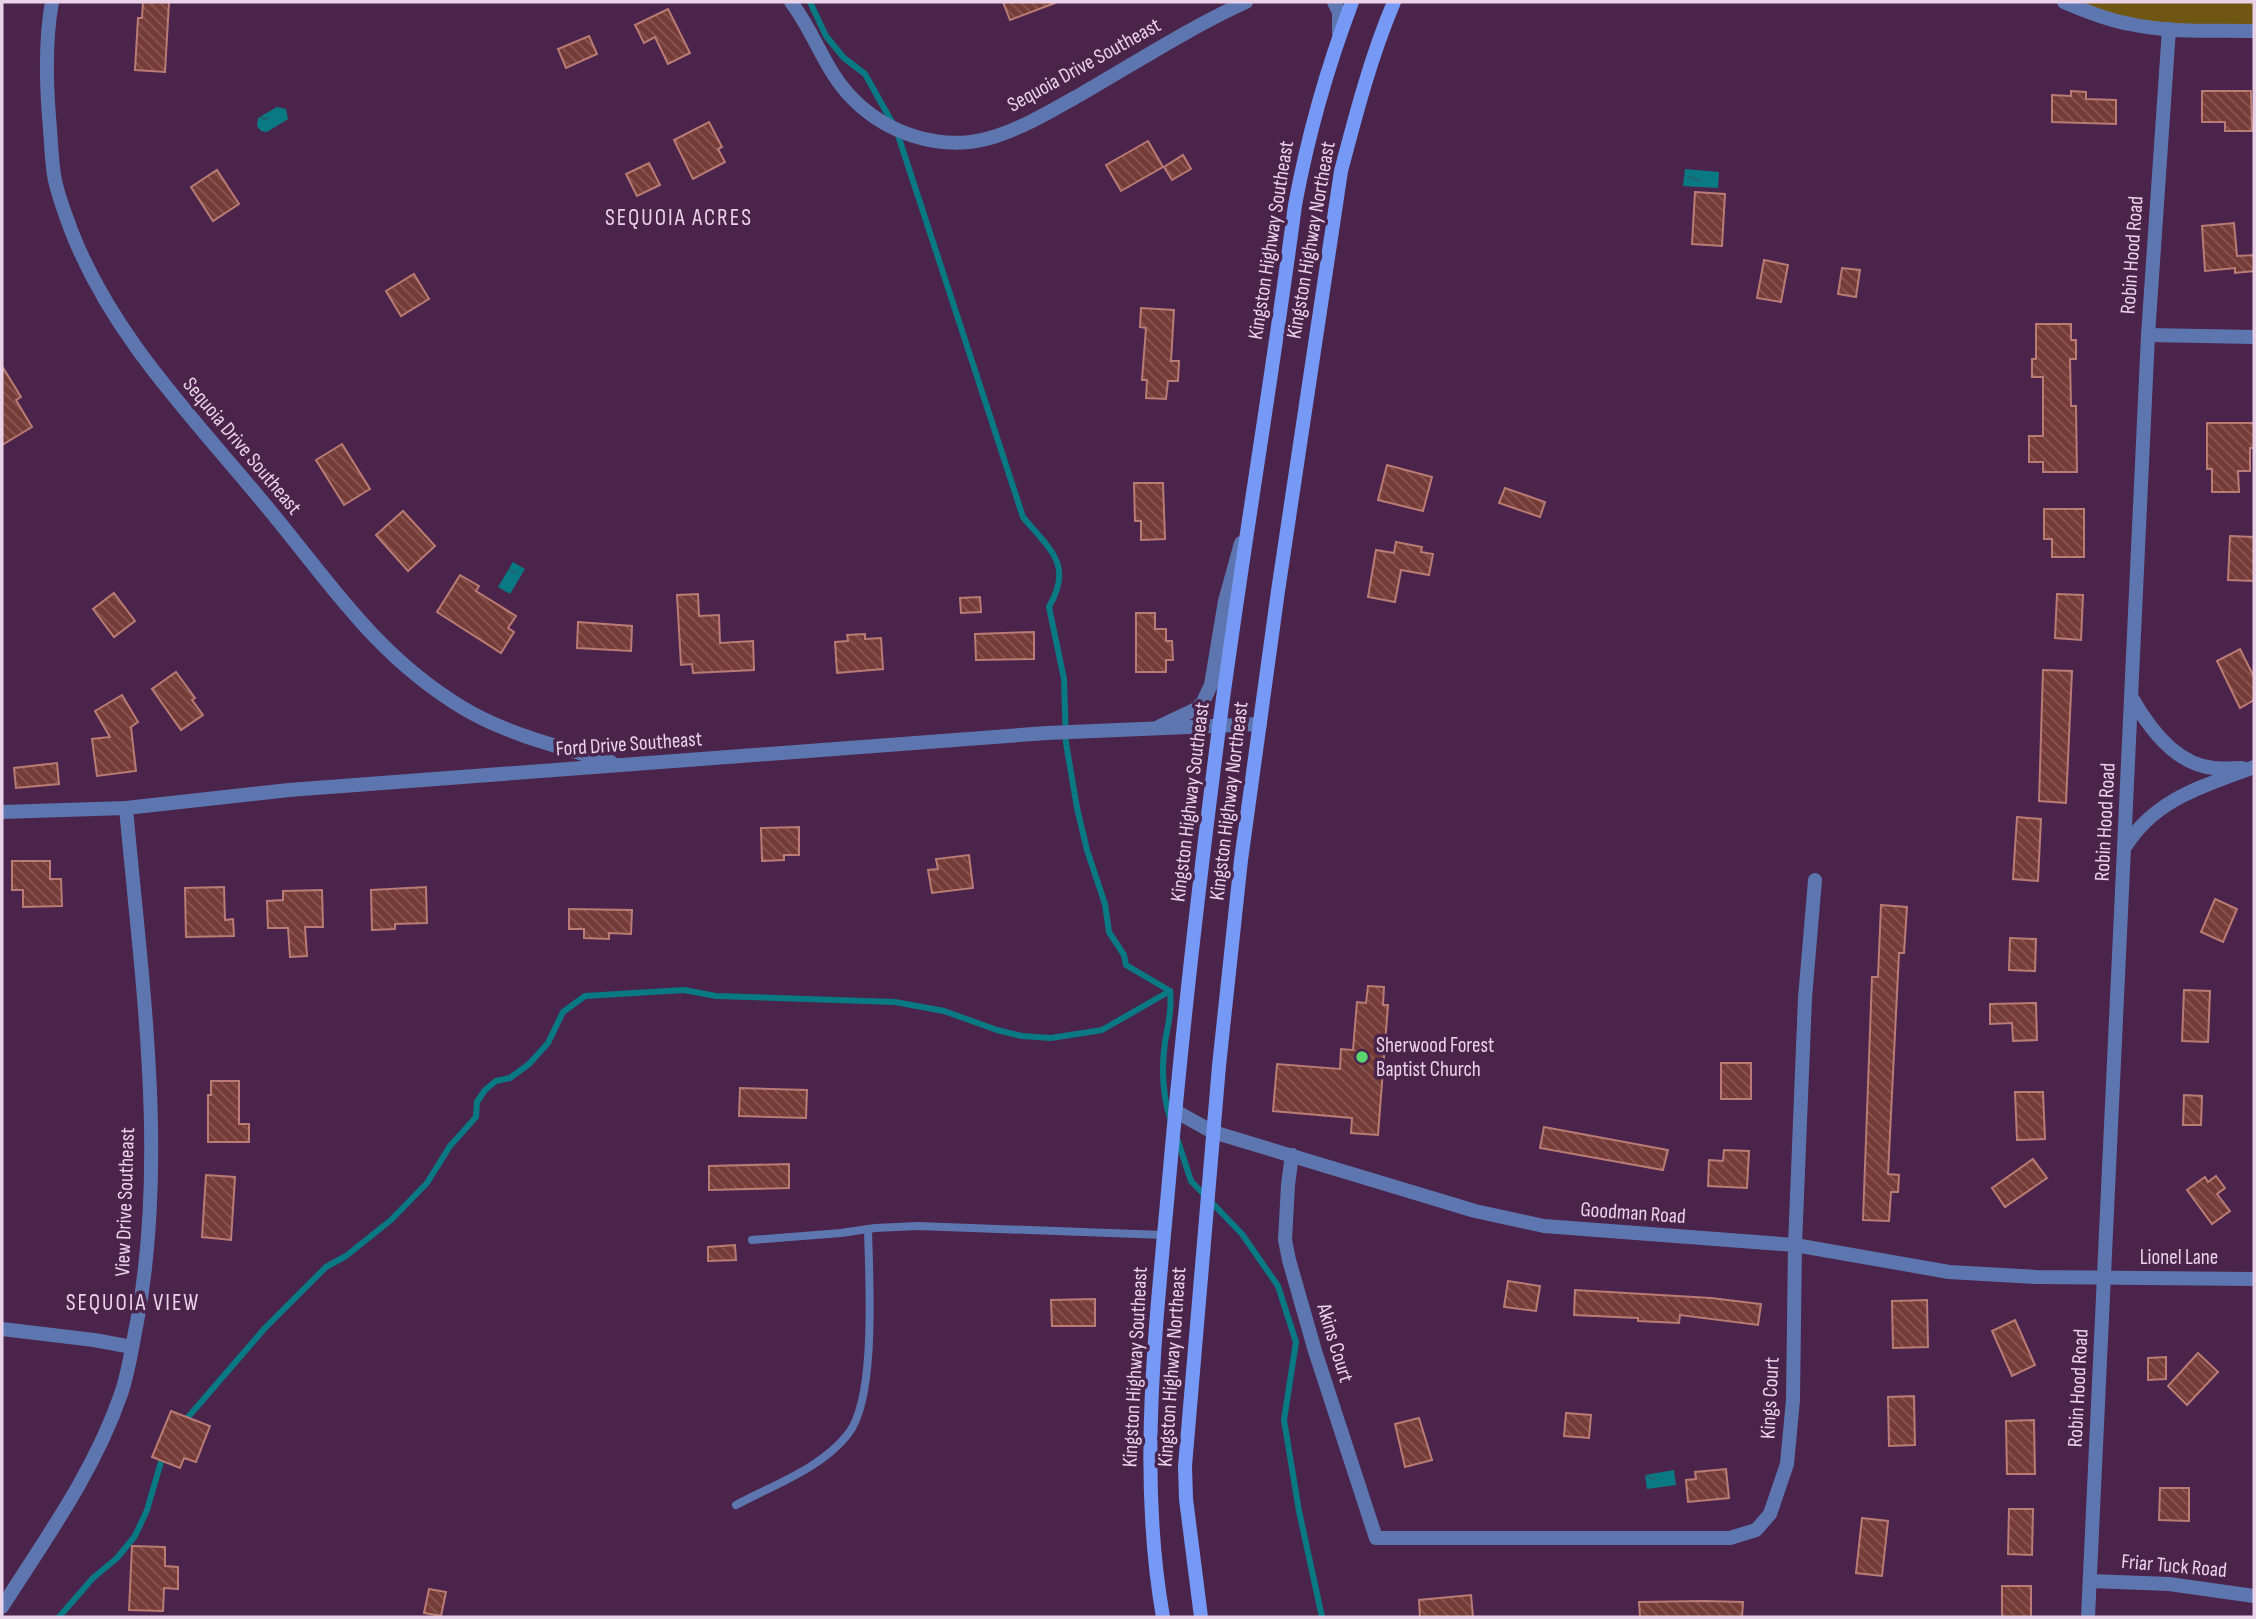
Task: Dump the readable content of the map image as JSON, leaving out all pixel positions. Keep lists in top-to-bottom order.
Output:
{
  "streets": {
    "main road": ["Kingston Highway Southeast", "Kingston Highway Northeast"],
    "street": [
      "Sequoia Drive Southeast",
      "Robin Hood Road",
      "Ford Drive Southeast",
      "View Drive Southeast",
      "Goodman Road",
      "Lionel Lane",
      "Akins Court",
      "Kings Court",
      "Friar Tuck Road"
    ]
  },
  "crossings": [
    ["Sequoia Drive Southeast", "Ford Drive Southeast"],
    ["Kingston Highway Southeast", "Ford Drive Southeast"],
    ["Kingston Highway Southeast", "Goodman Road"],
    ["Kingston Highway Northeast", "Ford Drive Southeast"],
    ["Kingston Highway Northeast", "Goodman Road"],
    ["Robin Hood Road", "Goodman Road"],
    ["Robin Hood Road", "Lionel Lane"],
    ["Robin Hood Road", "Friar Tuck Road"],
    ["Ford Drive Southeast", "View Drive Southeast"],
    ["Goodman Road", "Lionel Lane"],
    ["Goodman Road", "Akins Court"],
    ["Goodman Road", "Kings Court"],
    ["Akins Court", "Kings Court"]
  ],
  "districts": ["SEQUOIA ACRES", "SEQUOIA VIEW"],
  "places": ["Sherwood Forest Baptist Church"]
}
